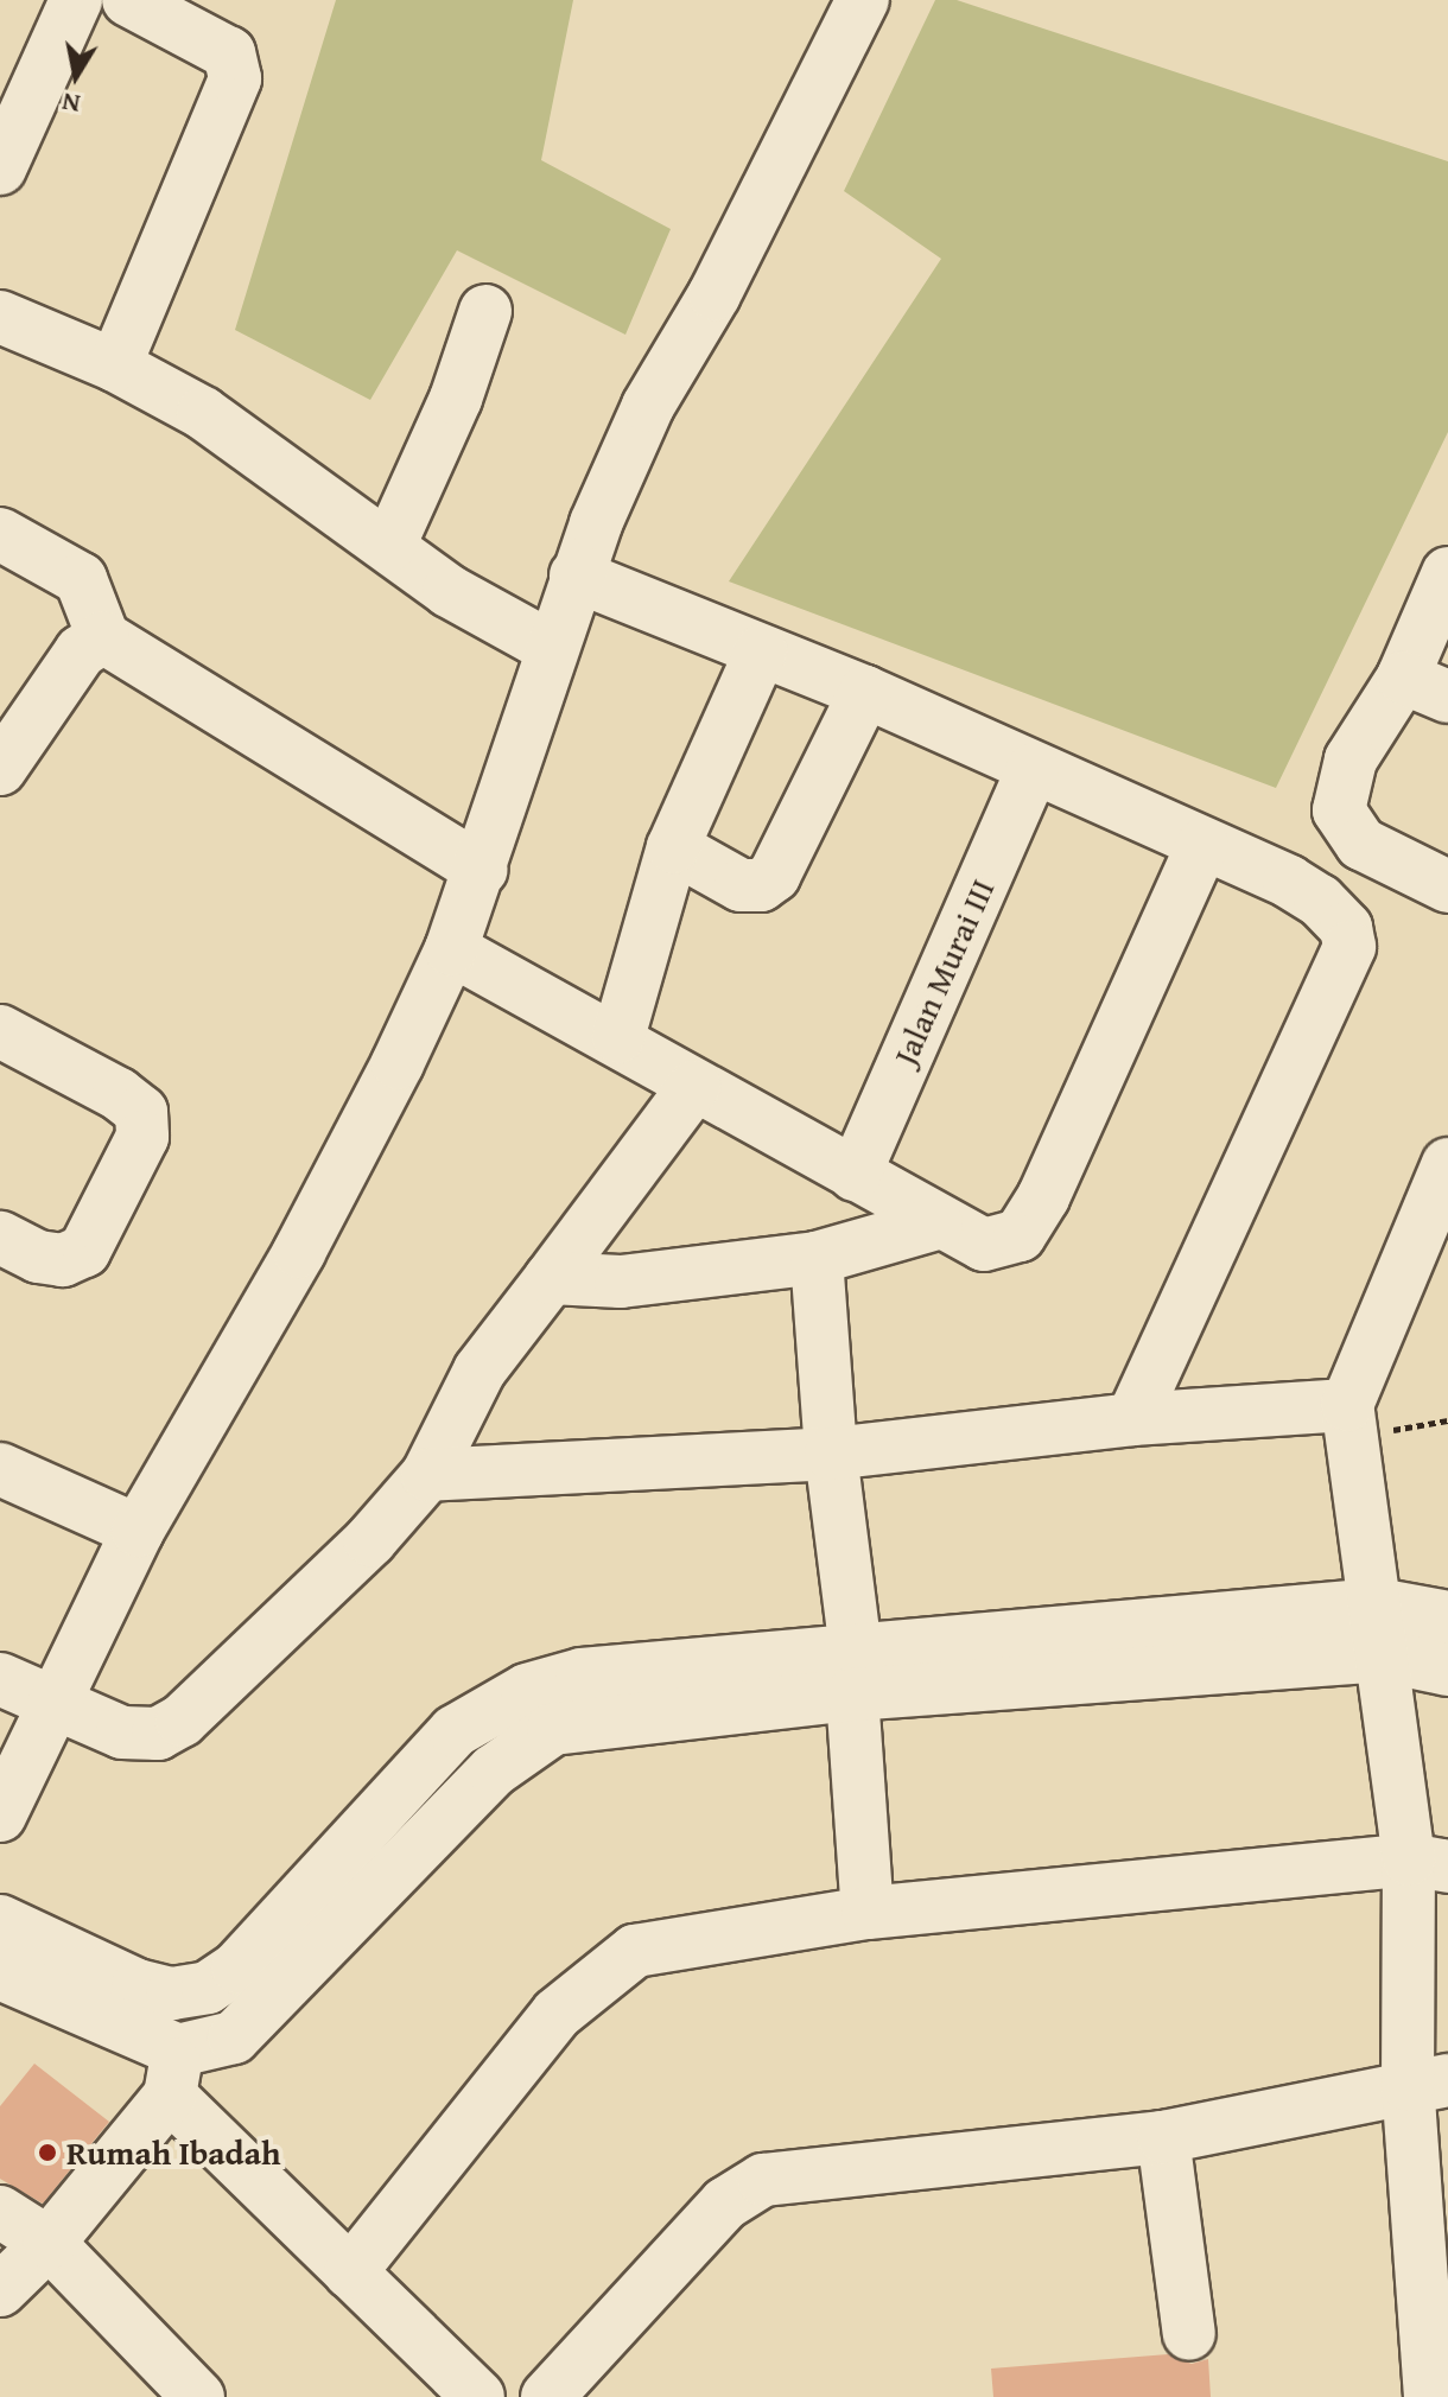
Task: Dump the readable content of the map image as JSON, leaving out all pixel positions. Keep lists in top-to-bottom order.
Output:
{
  "streets": {
    "street": ["Jalan Murai III"]
  },
  "places": ["Rumah Ibadah"],
  "north": "bottom"
}
